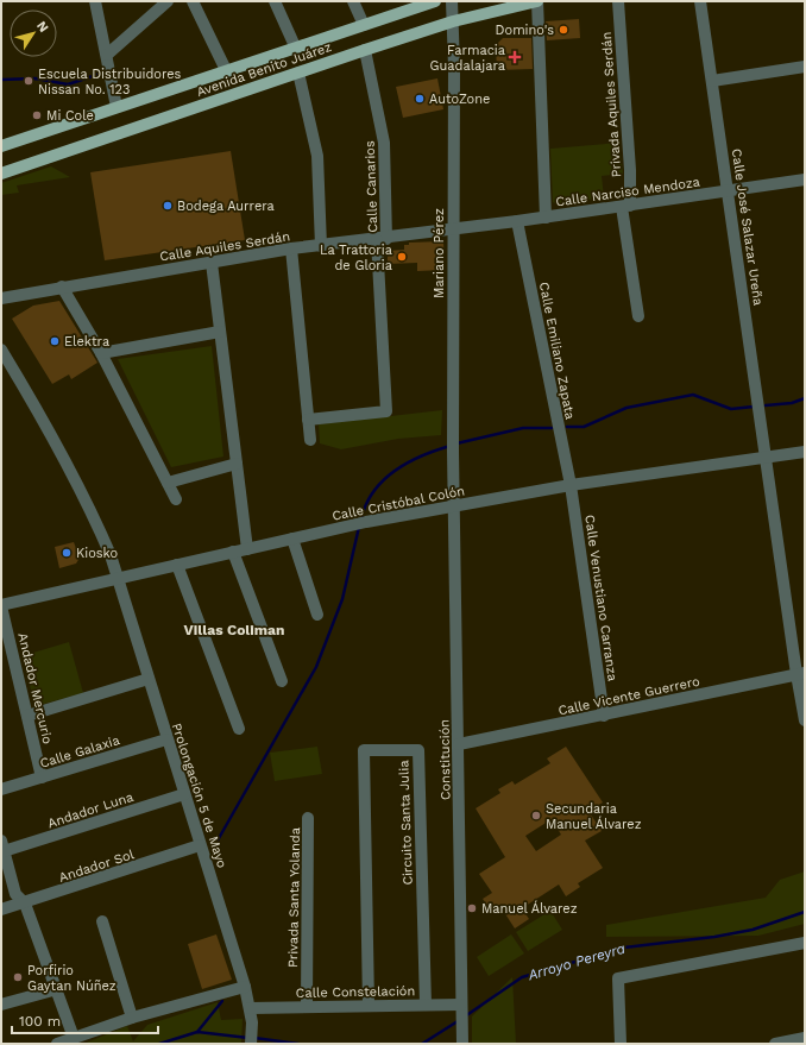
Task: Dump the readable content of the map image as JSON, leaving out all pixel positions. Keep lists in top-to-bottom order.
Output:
{
  "streets": {
    "main road": ["Avenida Benito Juárez"],
    "street": [
      "Privada Aquiles Serdán",
      "Calle Canarios",
      "Calle Narciso Mendoza",
      "Calle José Salazar Ureña",
      "Calle Aquiles Serdán",
      "Mariano Pérez",
      "Calle Emiliano Zapata",
      "Calle Cristóbal Colón",
      "Calle Venustiano Carranza",
      "Andador Mercurio",
      "Calle Vicente Guerrero",
      "Calle Galaxia",
      "Constitución",
      "Prolongación 5 de Mayo",
      "Andador Luna",
      "Circuito Santa Julia",
      "Andador Sol",
      "Privada Santa Yolanda",
      "Calle Constelación"
    ]
  },
  "crossings": [
    ["Avenida Benito Juárez", "Calle Canarios"],
    ["Avenida Benito Juárez", "Mariano Pérez"],
    ["Privada Aquiles Serdán", "Calle Narciso Mendoza"],
    ["Calle Canarios", "Calle Aquiles Serdán"],
    ["Calle Narciso Mendoza", "Calle José Salazar Ureña"],
    ["Calle Narciso Mendoza", "Calle Aquiles Serdán"],
    ["Calle Narciso Mendoza", "Mariano Pérez"],
    ["Calle Narciso Mendoza", "Calle Emiliano Zapata"],
    ["Calle José Salazar Ureña", "Calle Cristóbal Colón"],
    ["Calle José Salazar Ureña", "Calle Vicente Guerrero"],
    ["Calle Aquiles Serdán", "Mariano Pérez"],
    ["Mariano Pérez", "Calle Cristóbal Colón"],
    ["Mariano Pérez", "Constitución"],
    ["Calle Emiliano Zapata", "Calle Cristóbal Colón"],
    ["Calle Emiliano Zapata", "Calle Venustiano Carranza"],
    ["Calle Cristóbal Colón", "Calle Venustiano Carranza"],
    ["Calle Cristóbal Colón", "Andador Mercurio"],
    ["Calle Cristóbal Colón", "Constitución"],
    ["Calle Cristóbal Colón", "Prolongación 5 de Mayo"],
    ["Calle Venustiano Carranza", "Calle Vicente Guerrero"],
    ["Andador Mercurio", "Calle Galaxia"],
    ["Calle Vicente Guerrero", "Constitución"],
    ["Calle Galaxia", "Prolongación 5 de Mayo"],
    ["Constitución", "Calle Constelación"],
    ["Prolongación 5 de Mayo", "Andador Luna"],
    ["Prolongación 5 de Mayo", "Andador Sol"],
    ["Prolongación 5 de Mayo", "Calle Constelación"],
    ["Circuito Santa Julia", "Calle Constelación"],
    ["Privada Santa Yolanda", "Calle Constelación"]
  ],
  "districts": ["Villas Coliman"],
  "water": ["Arroyo Pereyra"],
  "places": {
    "other": [
      "Domino's",
      "Escuela Distribuidores Nissan No. 123",
      "AutoZone",
      "Mi Cole",
      "Bodega Aurrera",
      "La Trattoria de Gloria",
      "Elektra",
      "Kiosko",
      "Secundaria Manuel Álvarez",
      "Manuel Álvarez",
      "Porfirio Gaytan Núñez"
    ],
    "health": ["Farmacia Guadalajara"]
  },
  "scale_bar": "100 m",
  "north": "top right"
}
